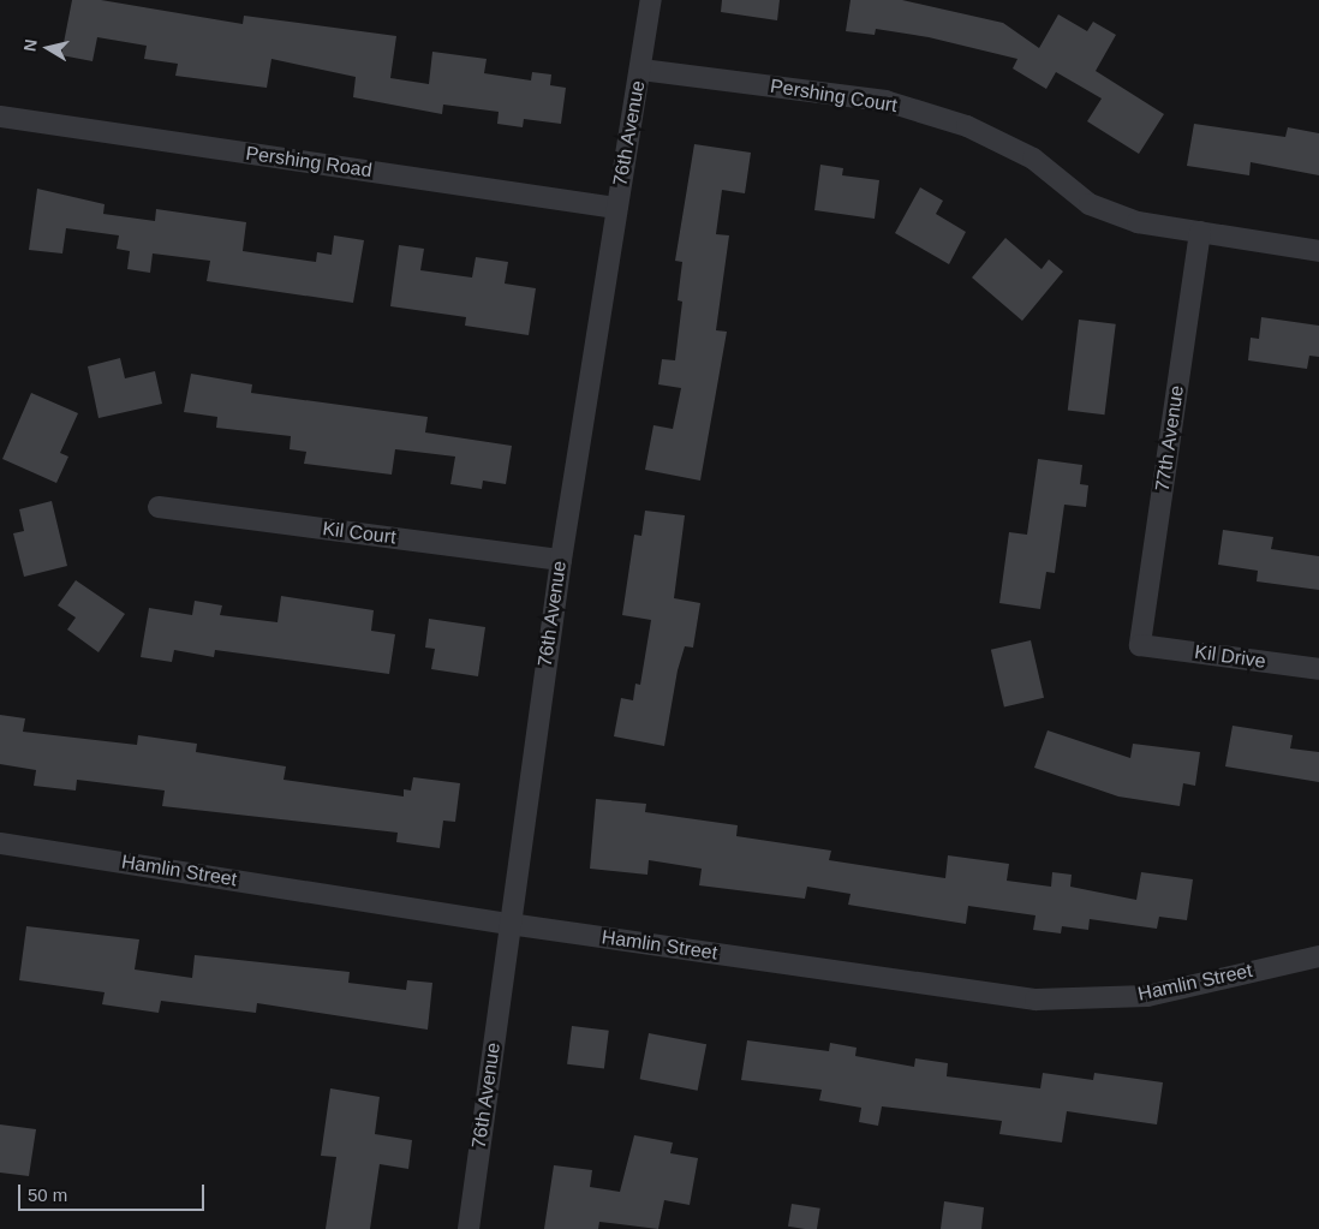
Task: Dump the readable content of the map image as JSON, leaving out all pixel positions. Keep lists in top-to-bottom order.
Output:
{
  "streets": {
    "street": [
      "Pershing Court",
      "76th Avenue",
      "Pershing Road",
      "77th Avenue",
      "Kil Court",
      "Kil Drive",
      "Hamlin Street"
    ]
  },
  "crossings": [
    ["Pershing Court", "76th Avenue"],
    ["Pershing Court", "77th Avenue"],
    ["76th Avenue", "Pershing Road"],
    ["76th Avenue", "Kil Court"],
    ["76th Avenue", "Hamlin Street"],
    ["77th Avenue", "Kil Drive"]
  ],
  "scale_bar": "50 m",
  "north": "left"
}
